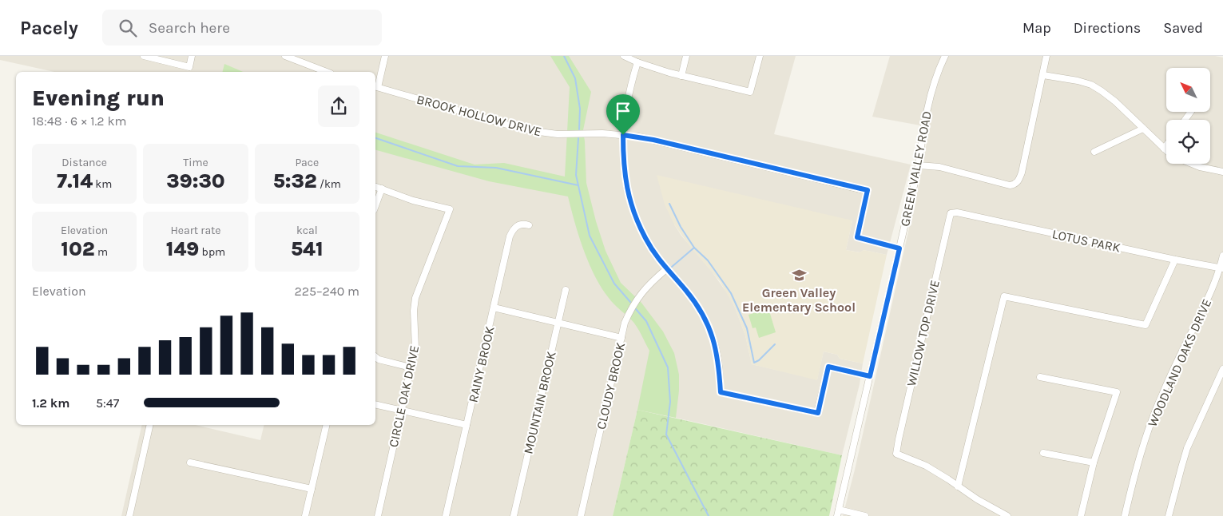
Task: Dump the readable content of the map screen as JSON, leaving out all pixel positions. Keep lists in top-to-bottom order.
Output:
{
  "streets": {
    "street": [
      "BROOK HOLLOW DRIVE",
      "GREEN VALLEY ROAD",
      "LOTUS PARK",
      "WILLOW TOP DRIVE",
      "WOODLAND OAKS DRIVE",
      "RAINY BROOK",
      "CLOUDY BROOK",
      "CIRCLE OAK DRIVE",
      "MOUNTAIN BROOK"
    ]
  },
  "crossings": [
    ["BROOK HOLLOW DRIVE", "GREEN VALLEY ROAD"],
    ["LOTUS PARK", "WILLOW TOP DRIVE"],
    ["LOTUS PARK", "WOODLAND OAKS DRIVE"]
  ],
  "places": {
    "school or university": ["Green Valley Elementary School"]
  },
  "north": "top left",
  "page": {
    "header": "Pacely",
    "search": "Search here",
    "nav": ["Map", "Directions", "Saved"],
    "heading": ["Evening run", "18:48 · 6 × 1.2 km"],
    "stats": [
      ["Distance", "7.14 km"],
      ["Time", "39:30"],
      ["Pace", "5:32 /km"],
      ["Elevation", "102 m"],
      ["Heart rate", "149 bpm"],
      ["kcal", "541"]
    ],
    "chart": ["Elevation", "225–240 m"],
    "list": [
      {
        "name": "1.2 km",
        "note": "5:47"
      }
    ]
  }
}
